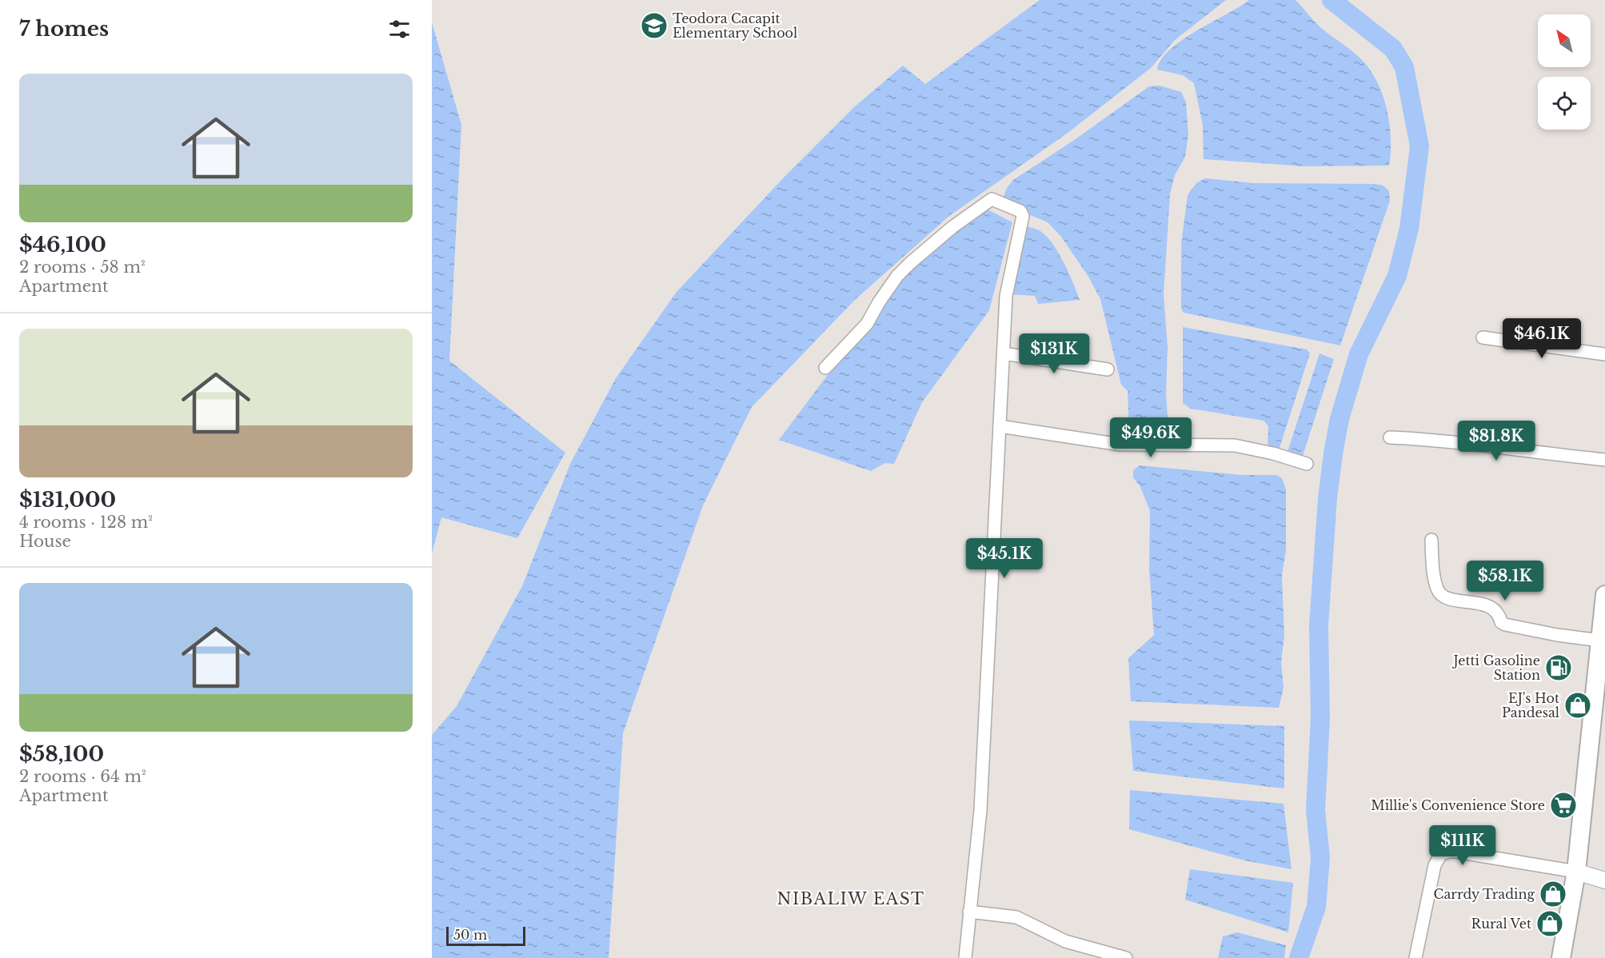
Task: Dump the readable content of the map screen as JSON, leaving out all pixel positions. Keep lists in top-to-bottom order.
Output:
{
  "districts": ["NIBALIW EAST"],
  "places": {
    "school or university": ["Teodora Cacapit Elementary School"],
    "fuel station": ["Jetti Gasoline Station"],
    "shop": ["EJ's Hot Pandesal", "Carrdy Trading", "Rural Vet"],
    "supermarket": ["Millie's Convenience Store"]
  },
  "scale_bar": "50 m",
  "north": "top left",
  "page": {
    "heading": "7 homes",
    "list": [
      {
        "name": "$46,100",
        "note": "2 rooms · 58 m² · Apartment"
      },
      {
        "name": "$131,000",
        "note": "4 rooms · 128 m² · House"
      },
      {
        "name": "$58,100",
        "note": "2 rooms · 64 m² · Apartment"
      }
    ],
    "price": [
      "$46.1K",
      "$131K",
      "$49.6K",
      "$81.8K",
      "$45.1K",
      "$58.1K",
      "$111K"
    ],
    "scale": "50 m"
  }
}
